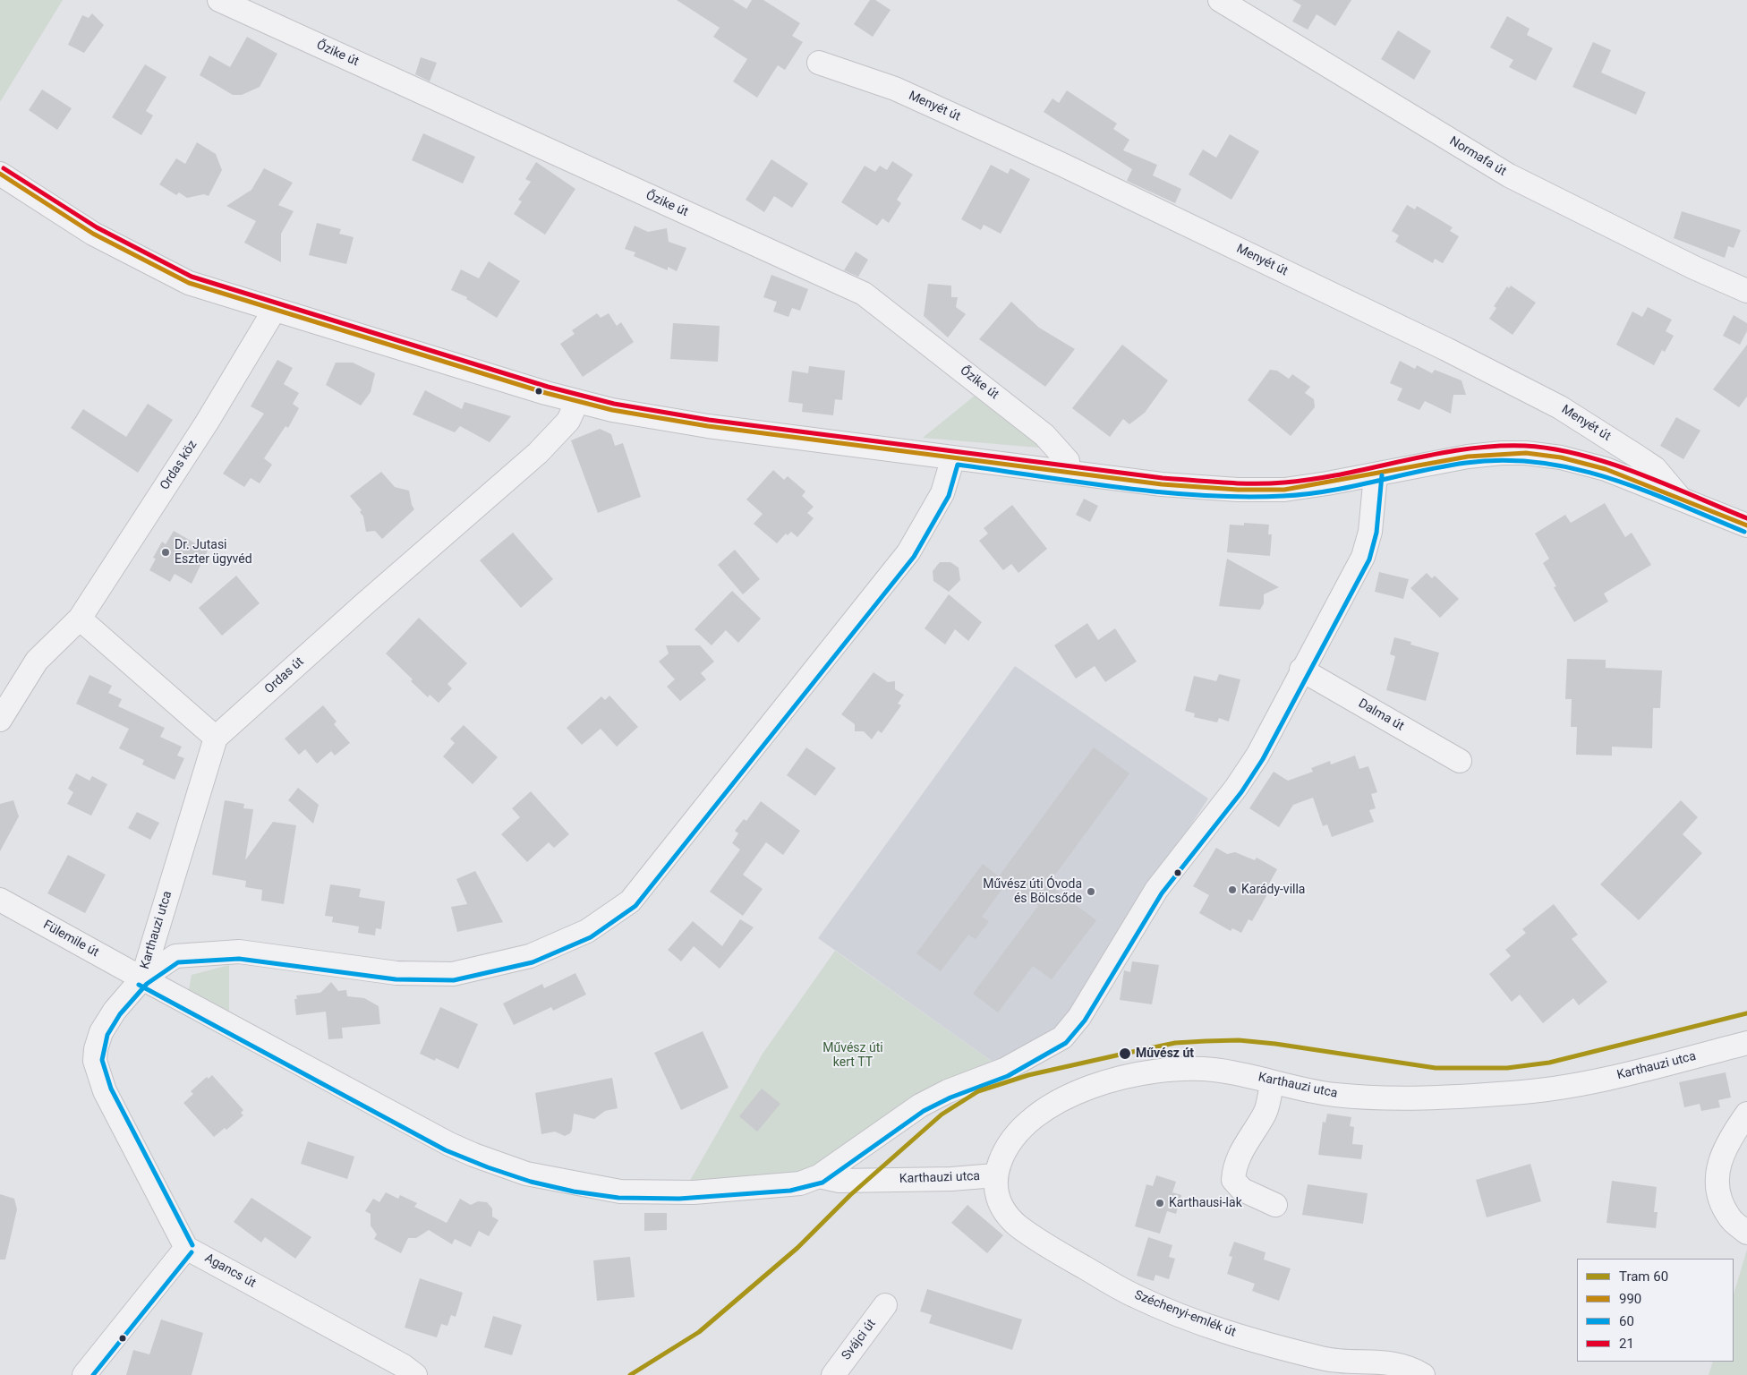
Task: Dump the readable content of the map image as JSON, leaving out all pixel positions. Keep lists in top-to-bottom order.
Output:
{
  "streets": {
    "street": [
      "Őzike út",
      "Menyét út",
      "Normafa út",
      "Ordas köz",
      "Ordas út",
      "Dalma út",
      "Karthauzi utca",
      "Fülemile út",
      "Agancs út",
      "Széchenyi-emlék út",
      "Svájci út"
    ]
  },
  "crossings": [
    ["Ordas út", "Karthauzi utca"],
    ["Karthauzi utca", "Fülemile út"],
    ["Karthauzi utca", "Széchenyi-emlék út"]
  ],
  "parks": ["Művész úti kert TT"],
  "places": [
    "Dr. Jutasi Eszter ügyvéd",
    "Karády-villa",
    "Művész úti Óvoda és Bölcsőde",
    "Művész út",
    "Karthausi-lak"
  ],
  "lines": [
    "transit line 21",
    "transit line 990",
    "transit line 60",
    "tram line 60"
  ],
  "legend": [
    "Tram 60",
    "990",
    "60",
    "21"
  ]
}
